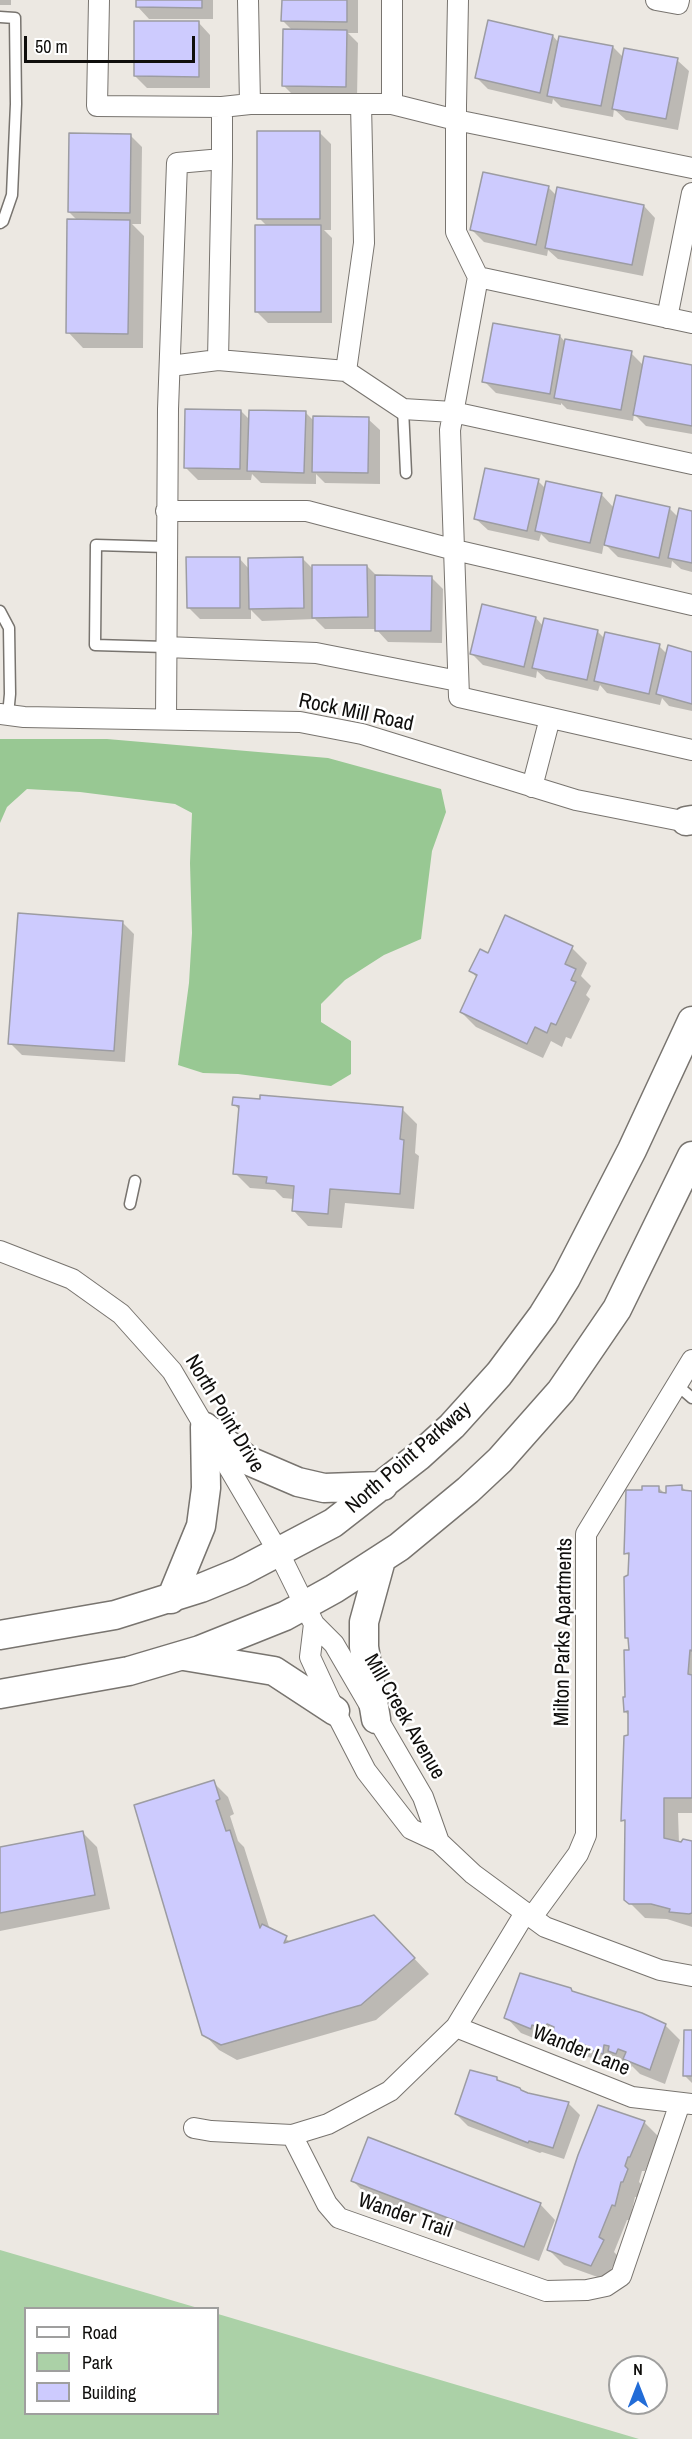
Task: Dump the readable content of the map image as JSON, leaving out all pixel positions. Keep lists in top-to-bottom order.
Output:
{
  "streets": {
    "street": [
      "Rock Mill Road",
      "North Point Drive",
      "North Point Parkway",
      "Milton Parks Apartments",
      "Mill Creek Avenue",
      "Wander Lane",
      "Wander Trail"
    ]
  },
  "crossings": [
    ["North Point Drive", "North Point Parkway"],
    ["North Point Drive", "Mill Creek Avenue"],
    ["Milton Parks Apartments", "Mill Creek Avenue"],
    ["Wander Lane", "Wander Trail"]
  ],
  "legend": ["Road", "Park", "Building"],
  "scale_bar": "50 m",
  "north": "top"
}
